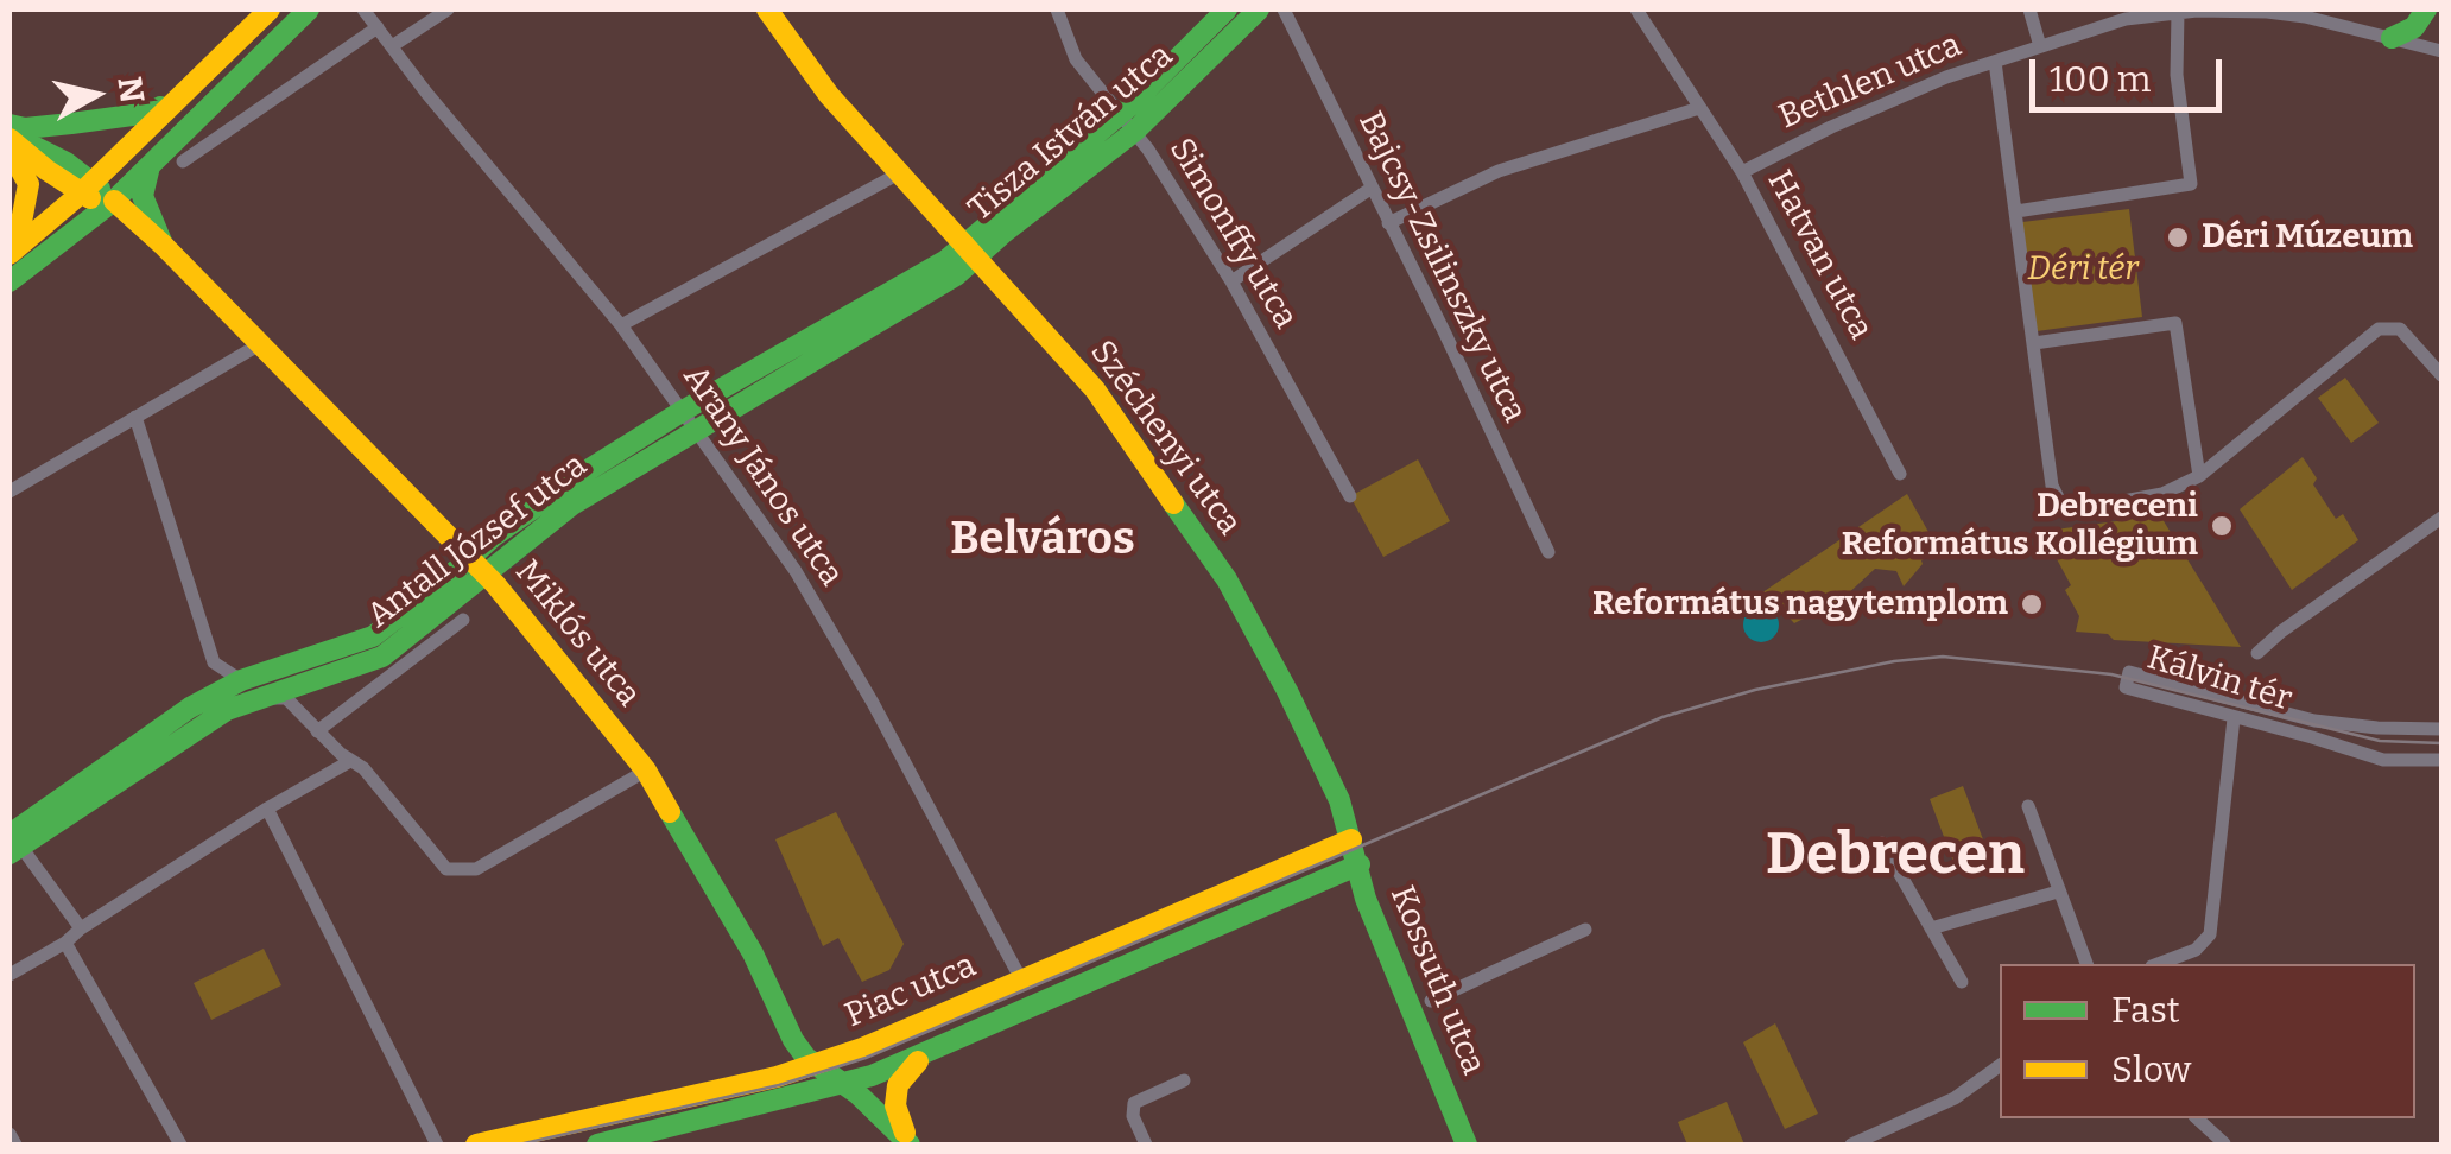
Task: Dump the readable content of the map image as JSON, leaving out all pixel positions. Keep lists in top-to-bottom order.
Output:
{
  "streets": {
    "street": [
      "Bethlen utca",
      "Tisza István utca",
      "Simonffy utca",
      "Hatvan utca",
      "Bajcsy-Zsilinszky utca",
      "Széchenyi utca",
      "Arany János utca",
      "Antall József utca",
      "Miklós utca",
      "Kálvin tér",
      "Kossuth utca",
      "Piac utca"
    ]
  },
  "crossings": [
    ["Bethlen utca", "Hatvan utca"],
    ["Tisza István utca", "Simonffy utca"],
    ["Tisza István utca", "Széchenyi utca"],
    ["Tisza István utca", "Antall József utca"],
    ["Széchenyi utca", "Antall József utca"],
    ["Széchenyi utca", "Kossuth utca"],
    ["Széchenyi utca", "Piac utca"],
    ["Arany János utca", "Antall József utca"],
    ["Arany János utca", "Piac utca"],
    ["Antall József utca", "Miklós utca"],
    ["Miklós utca", "Piac utca"],
    ["Kossuth utca", "Piac utca"]
  ],
  "districts": ["Belváros", "Debrecen"],
  "parks": ["Déri tér"],
  "places": ["Déri Múzeum", "Debreceni Református Kollégium", "Református nagytemplom"],
  "legend": ["Fast", "Slow"],
  "scale_bar": "100 m",
  "north": "right"
}
